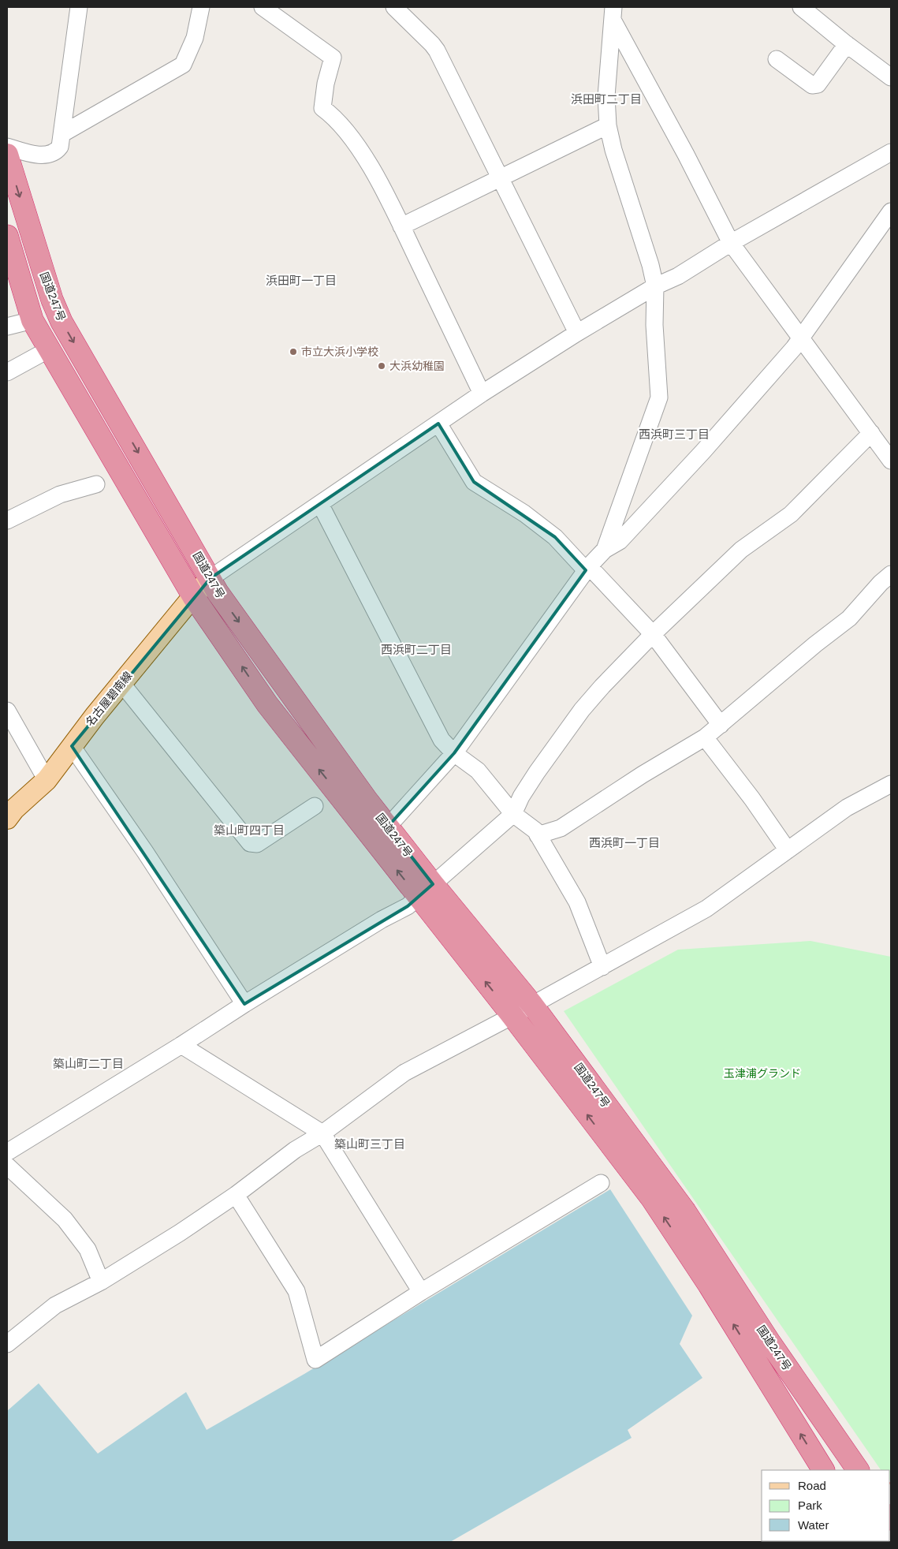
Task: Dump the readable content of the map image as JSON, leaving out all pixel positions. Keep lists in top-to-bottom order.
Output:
{
  "streets": {
    "highway": ["国道247号"],
    "main road": ["名古屋碧南線"]
  },
  "crossings": [
    ["国道247号", "名古屋碧南線"]
  ],
  "districts": [
    "浜田町二丁目",
    "浜田町一丁目",
    "西浜町三丁目",
    "西浜町二丁目",
    "築山町四丁目",
    "西浜町一丁目",
    "築山町二丁目",
    "築山町三丁目"
  ],
  "parks": ["玉津浦グランド"],
  "places": ["市立大浜小学校", "大浜幼稚園"],
  "legend": ["Road", "Park", "Water"]
}
